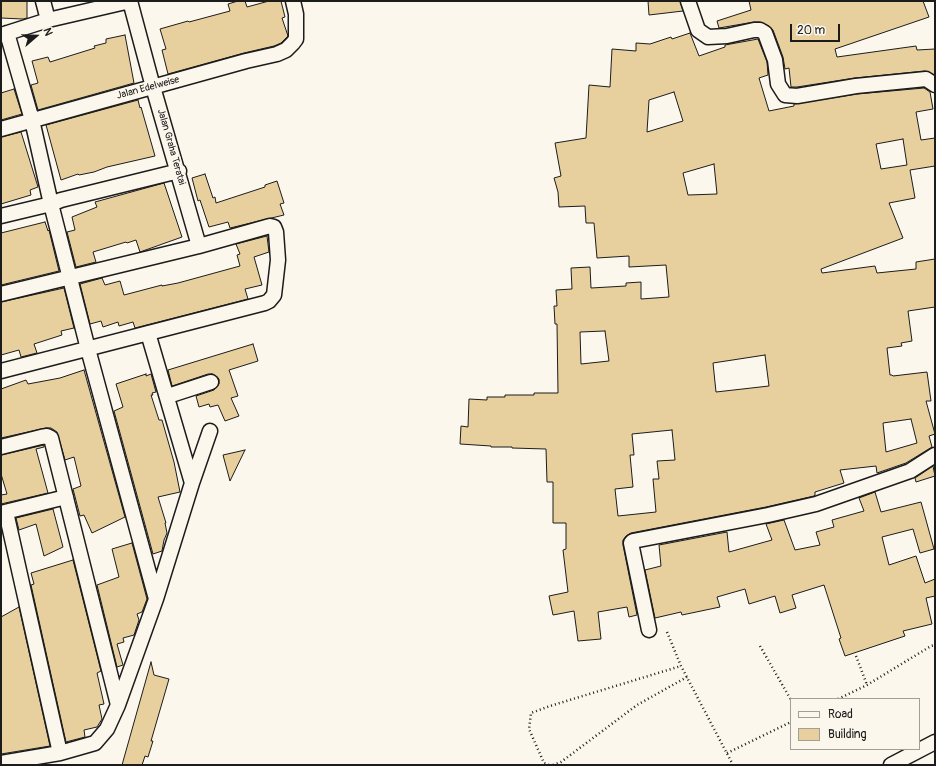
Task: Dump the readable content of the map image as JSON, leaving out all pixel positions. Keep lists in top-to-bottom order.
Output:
{
  "streets": {
    "street": ["Jalan Edelweise", "Jalan Graha Teratai"]
  },
  "crossings": [
    ["Jalan Edelweise", "Jalan Graha Teratai"]
  ],
  "legend": ["Road", "Building"],
  "scale_bar": "20 m",
  "north": "right"
}
